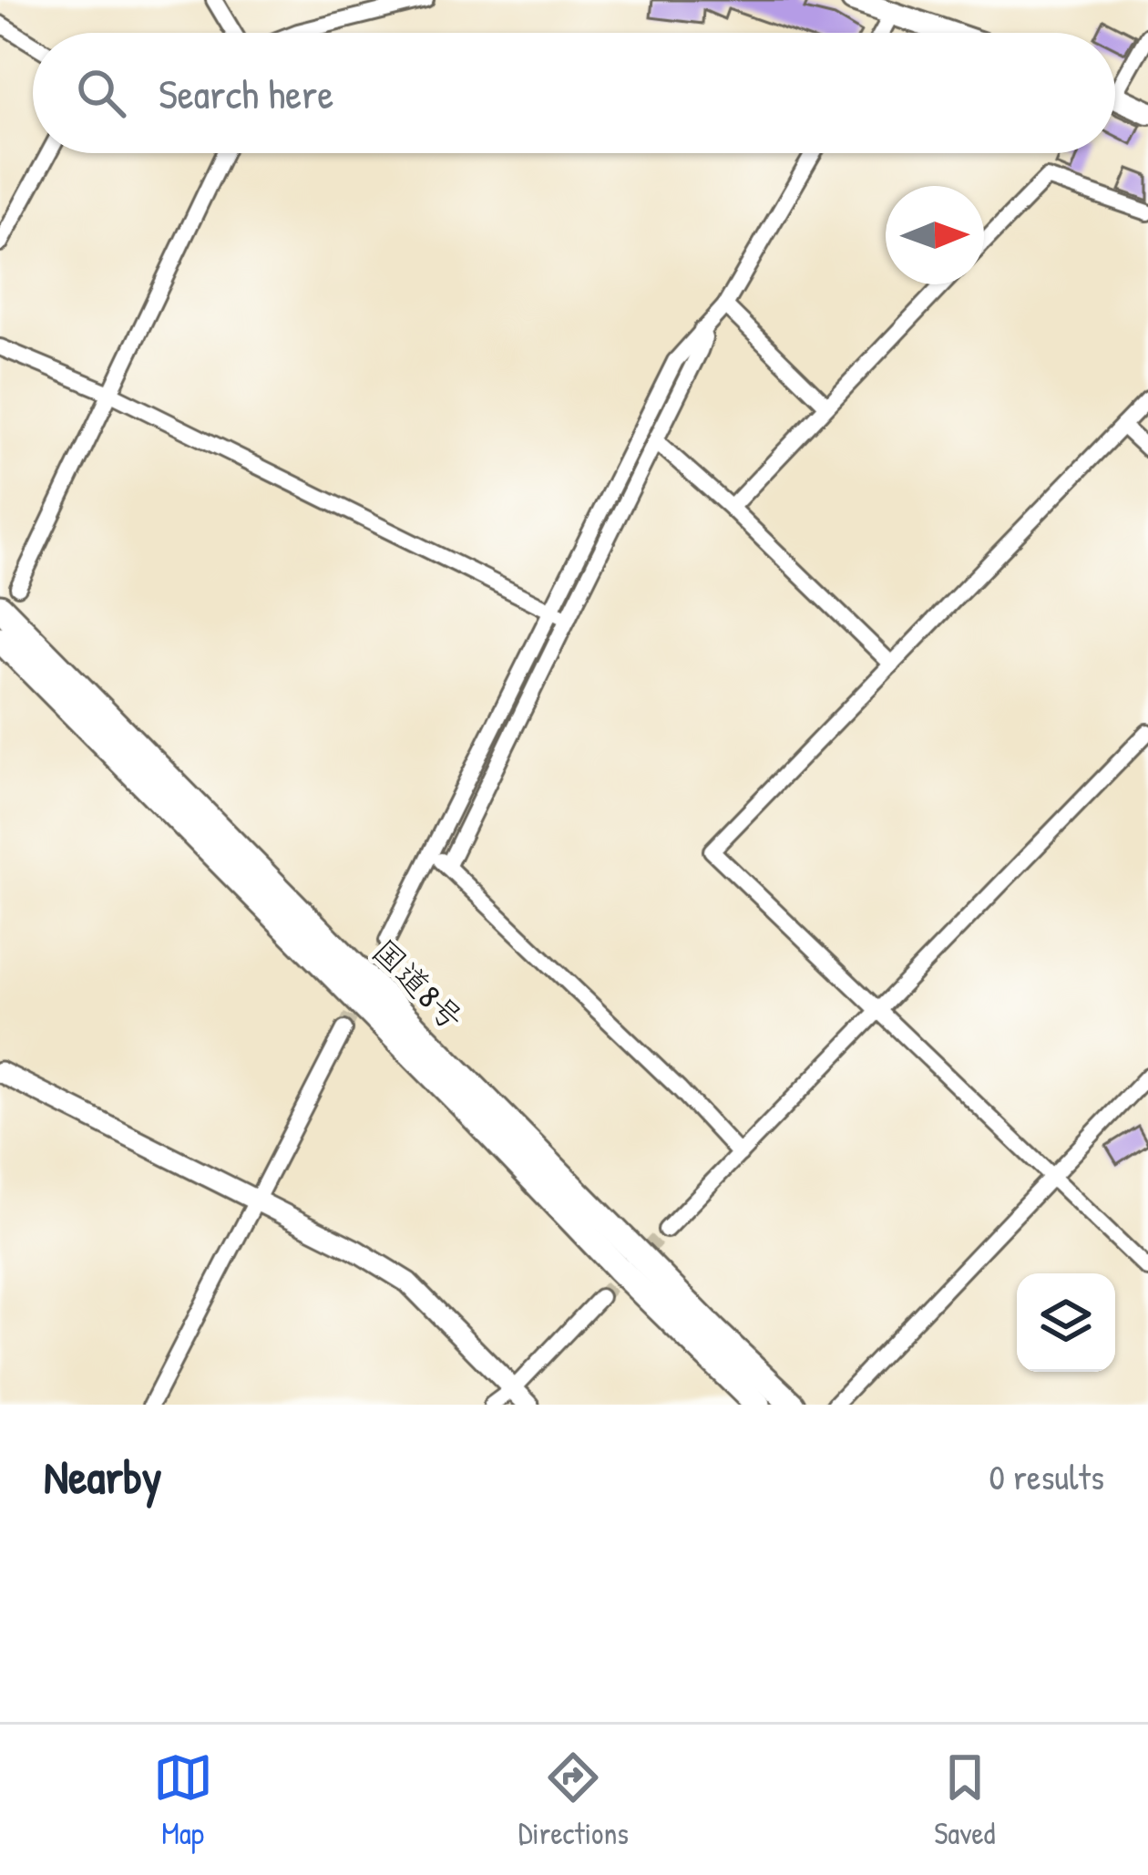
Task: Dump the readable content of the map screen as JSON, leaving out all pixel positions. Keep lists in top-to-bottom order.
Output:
{
  "streets": {
    "highway": ["国道8号"]
  },
  "north": "right",
  "page": {
    "search": "Search here",
    "heading": ["Nearby", "0 results"],
    "nav": ["Map", "Directions", "Saved"]
  }
}
